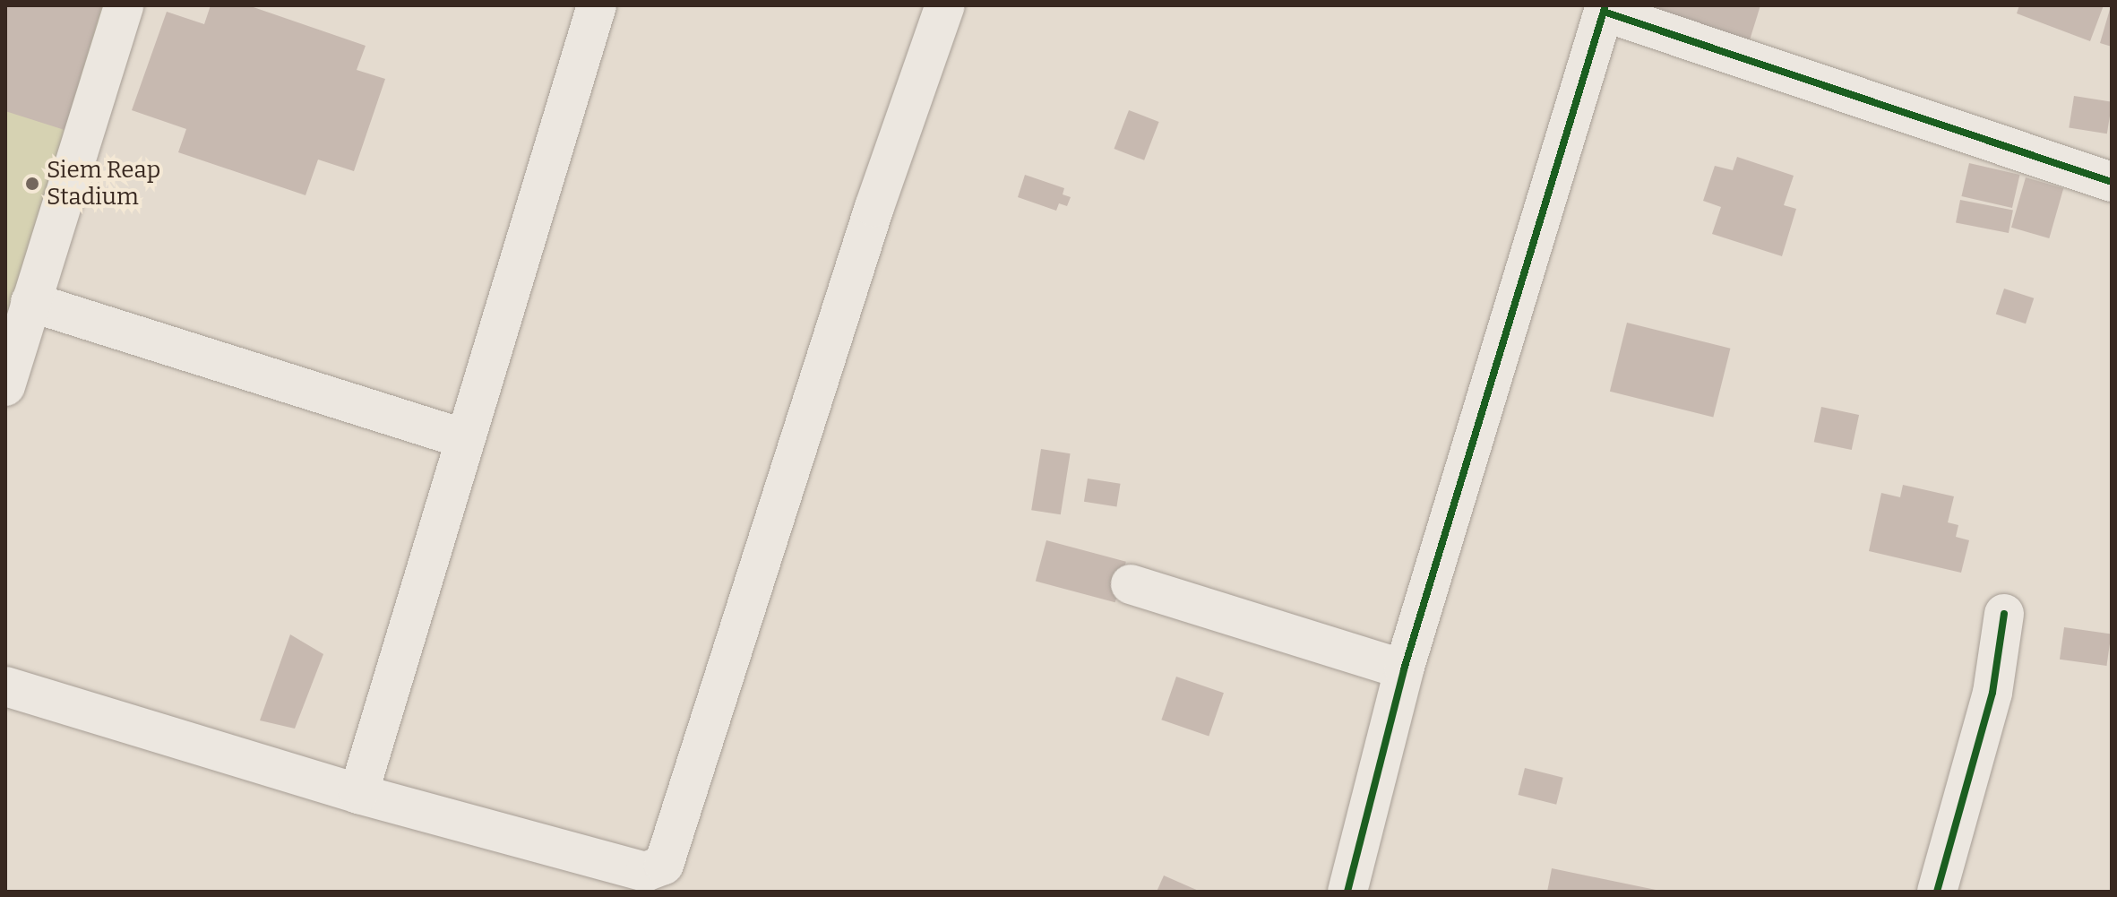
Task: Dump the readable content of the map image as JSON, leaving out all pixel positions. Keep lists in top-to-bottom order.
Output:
{
  "places": ["Siem Reap Stadium"]
}
